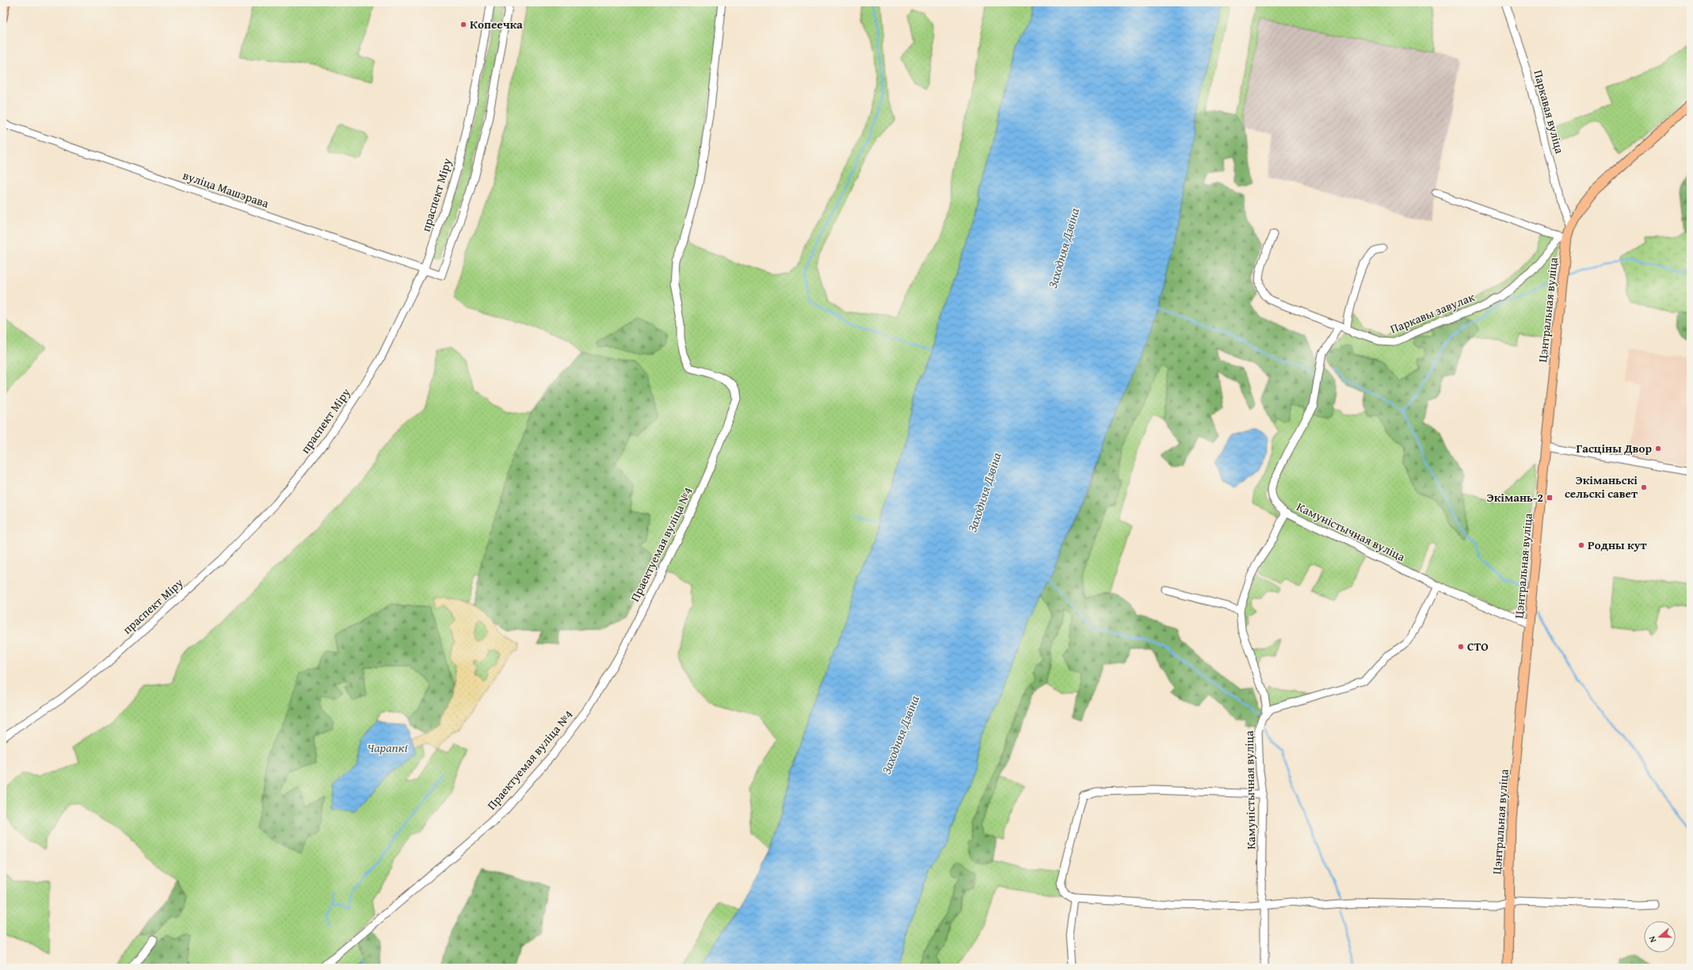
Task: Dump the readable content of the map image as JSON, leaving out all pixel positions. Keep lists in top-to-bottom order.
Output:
{
  "streets": {
    "main road": ["Цэнтральная вуліца"],
    "street": [
      "Паркавая вуліца",
      "вуліца Машэрава",
      "праспект Міру",
      "Паркавы завулак",
      "Камуністычная вуліца",
      "Праектуемая вуліца №4"
    ]
  },
  "crossings": [
    ["Паркавая вуліца", "Цэнтральная вуліца"],
    ["вуліца Машэрава", "праспект Міру"],
    ["Цэнтральная вуліца", "Паркавы завулак"],
    ["Цэнтральная вуліца", "Камуністычная вуліца"]
  ],
  "water": ["Заходняя Дзвіна", "Чарапкі"],
  "places": {
    "other": [
      "Копеечка",
      "Гасціны Двор",
      "Экіманьскі сельскі савет",
      "Родны кут",
      "СТО"
    ],
    "transit": ["Экімань-2"]
  },
  "north": "left"
}
